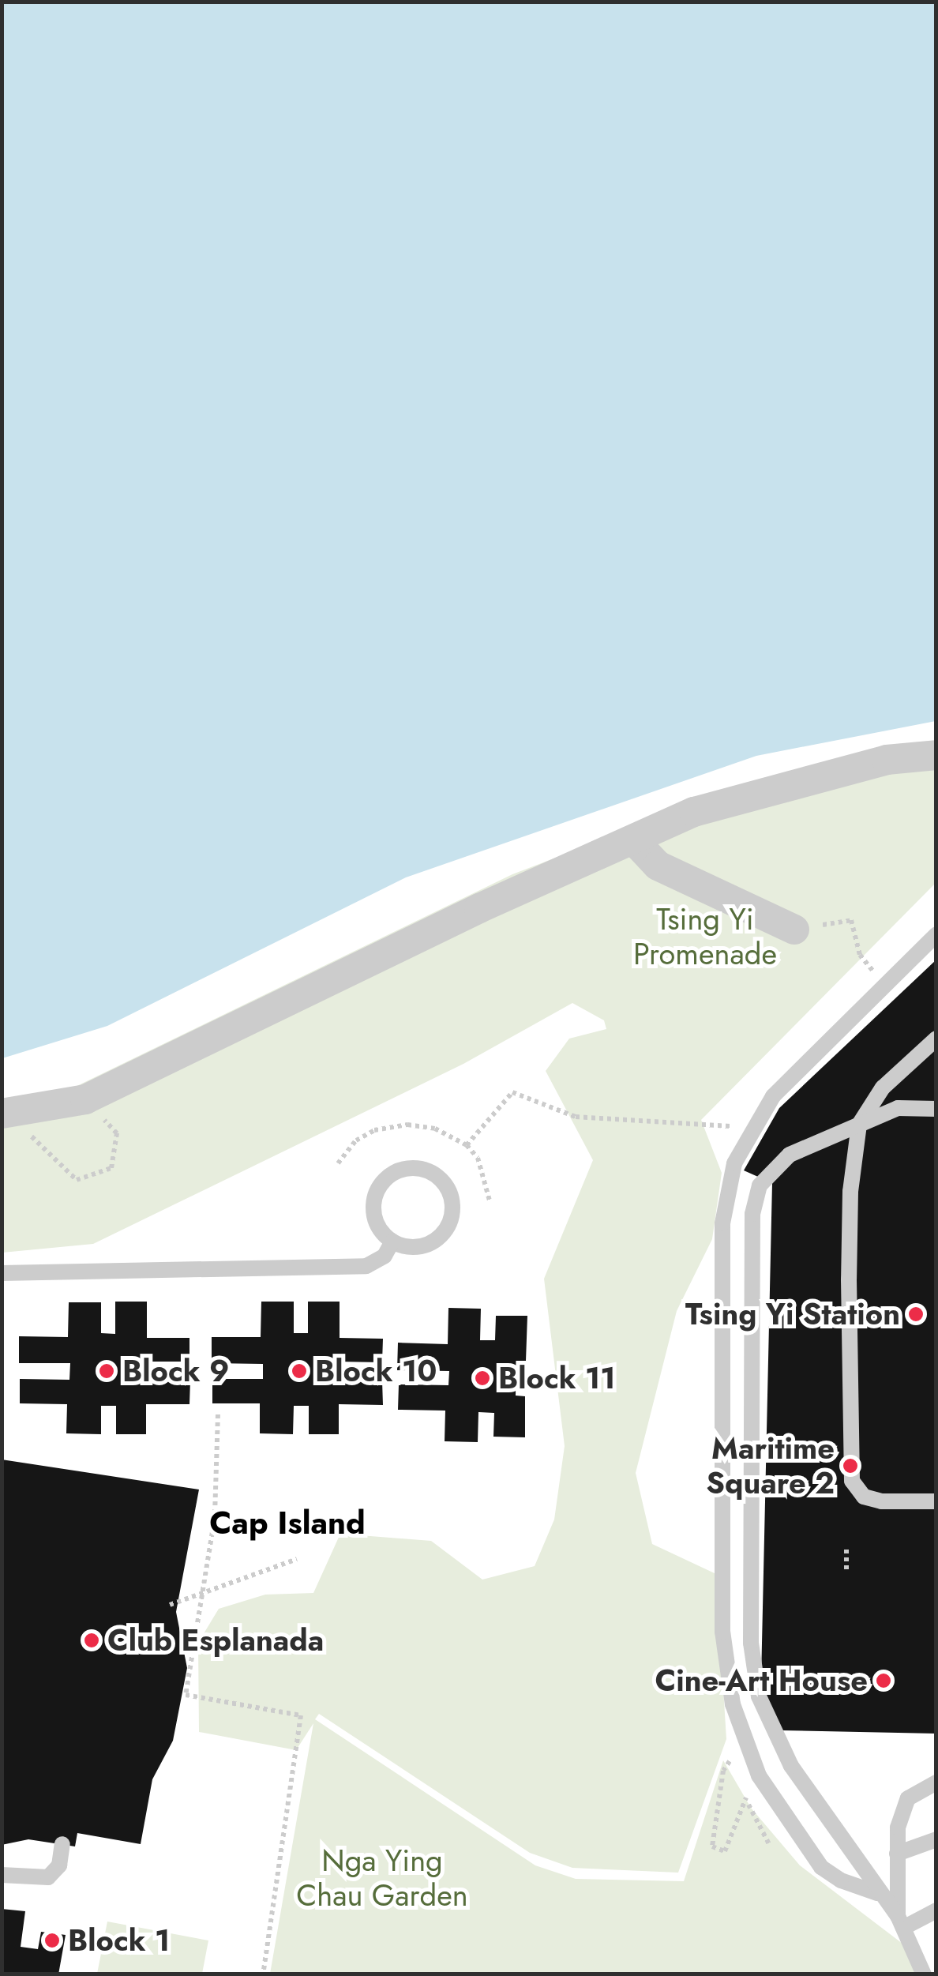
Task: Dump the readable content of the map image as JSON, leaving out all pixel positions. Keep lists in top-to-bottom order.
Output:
{
  "districts": ["Cap Island"],
  "parks": ["Tsing Yi Promenade", "Nga Ying Chau Garden"],
  "places": [
    "Tsing Yi Station",
    "Block 9",
    "Block 10",
    "Block 11",
    "Maritime Square 2",
    "Club Esplanada",
    "Cine-Art House",
    "Block 1"
  ]
}
